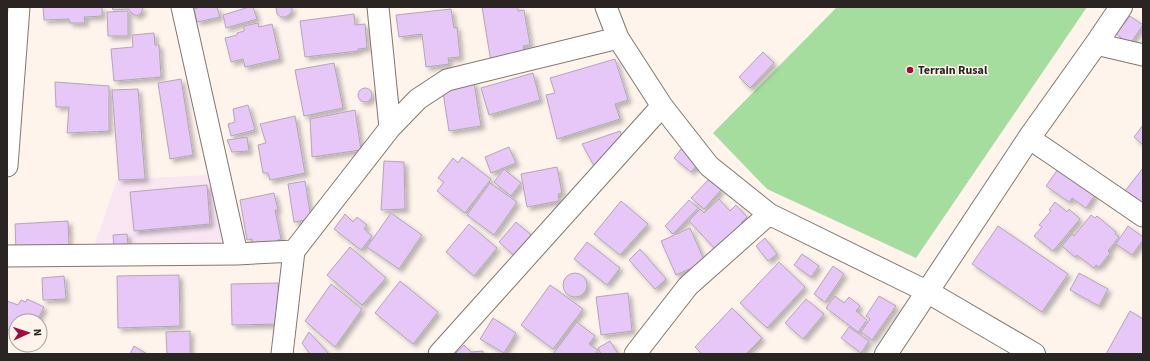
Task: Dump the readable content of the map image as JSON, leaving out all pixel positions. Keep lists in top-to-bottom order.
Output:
{
  "places": ["Terrain Rusal"],
  "north": "right"
}
